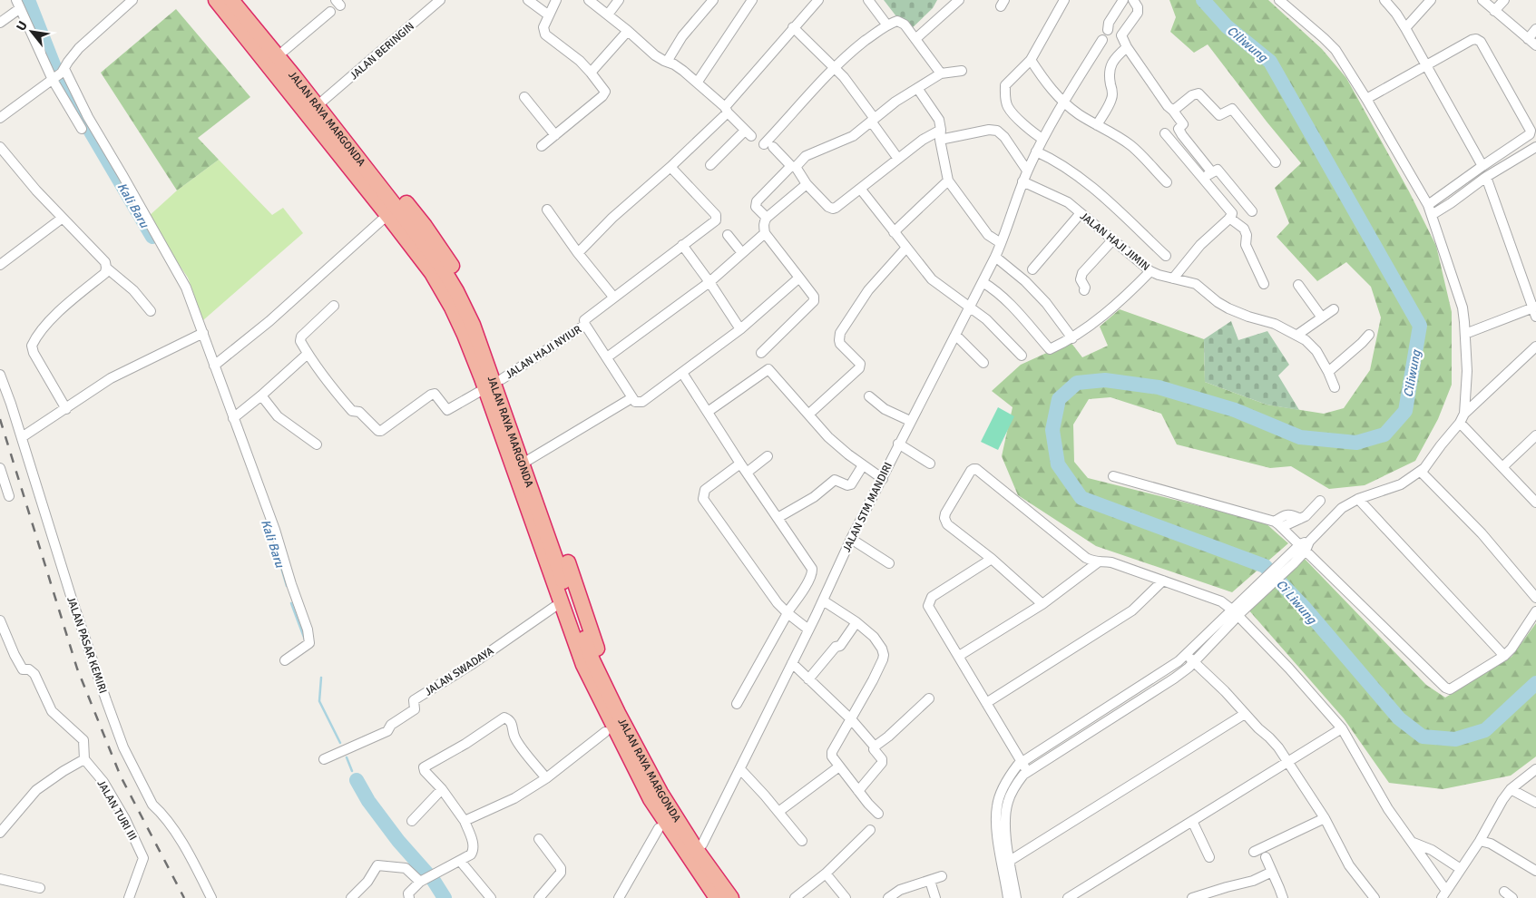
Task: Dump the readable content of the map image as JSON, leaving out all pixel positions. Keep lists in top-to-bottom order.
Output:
{
  "streets": {
    "highway": ["JALAN RAYA MARGONDA"],
    "street": [
      "JALAN BERINGIN",
      "JALAN HAJI JIMIN",
      "JALAN HAJI NYIUR",
      "JALAN STM MANDIRI",
      "JALAN PASAR KEMIRI",
      "JALAN SWADAYA",
      "JALAN TURI III"
    ]
  },
  "crossings": [
    ["JALAN BERINGIN", "JALAN RAYA MARGONDA"],
    ["JALAN RAYA MARGONDA", "JALAN HAJI NYIUR"],
    ["JALAN RAYA MARGONDA", "JALAN STM MANDIRI"],
    ["JALAN RAYA MARGONDA", "JALAN SWADAYA"],
    ["JALAN HAJI JIMIN", "JALAN STM MANDIRI"]
  ],
  "water": ["Ciliwung", "Kali Baru", "Ci Liwung"],
  "north": "top left"
}
